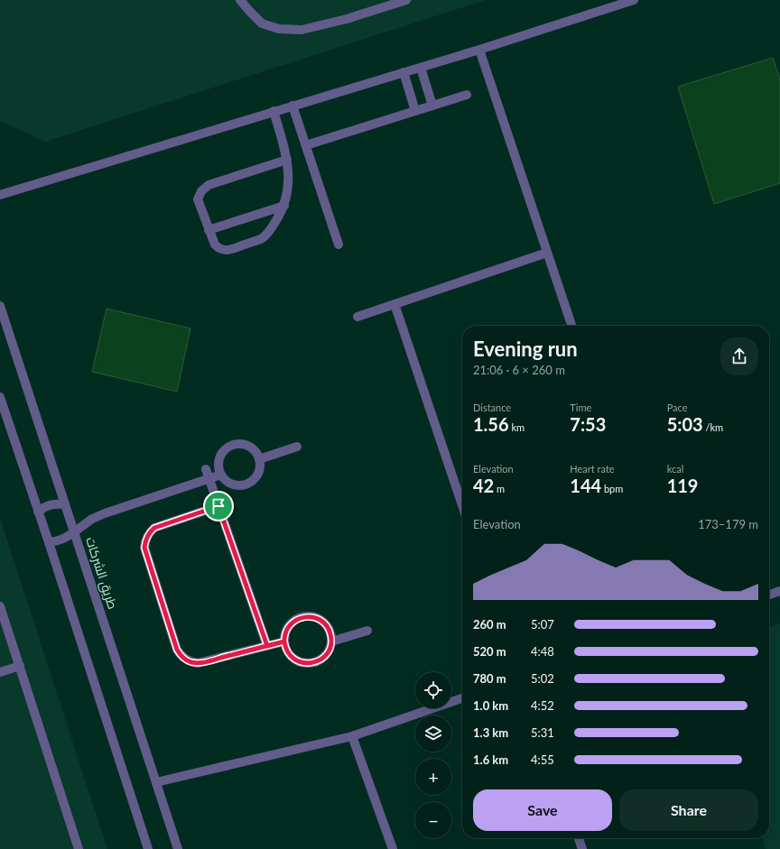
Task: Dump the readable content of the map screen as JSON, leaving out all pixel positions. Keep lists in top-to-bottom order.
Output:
{
  "streets": {
    "street": ["طريق الشركات"]
  },
  "page": {
    "heading": ["Evening run", "21:06 · 6 × 260 m"],
    "stats": [
      ["Distance", "1.56 km"],
      ["Time", "7:53"],
      ["Pace", "5:03 /km"],
      ["Elevation", "42 m"],
      ["Heart rate", "144 bpm"],
      ["kcal", "119"]
    ],
    "chart": ["Elevation", "173–179 m"],
    "list": [
      {
        "name": "260 m",
        "note": "5:07"
      },
      {
        "name": "520 m",
        "note": "4:48"
      },
      {
        "name": "780 m",
        "note": "5:02"
      },
      {
        "name": "1.0 km",
        "note": "4:52"
      },
      {
        "name": "1.3 km",
        "note": "5:31"
      },
      {
        "name": "1.6 km",
        "note": "4:55"
      }
    ],
    "map_buttons": ["+", "−"],
    "buttons": ["Save", "Share"]
  }
}
